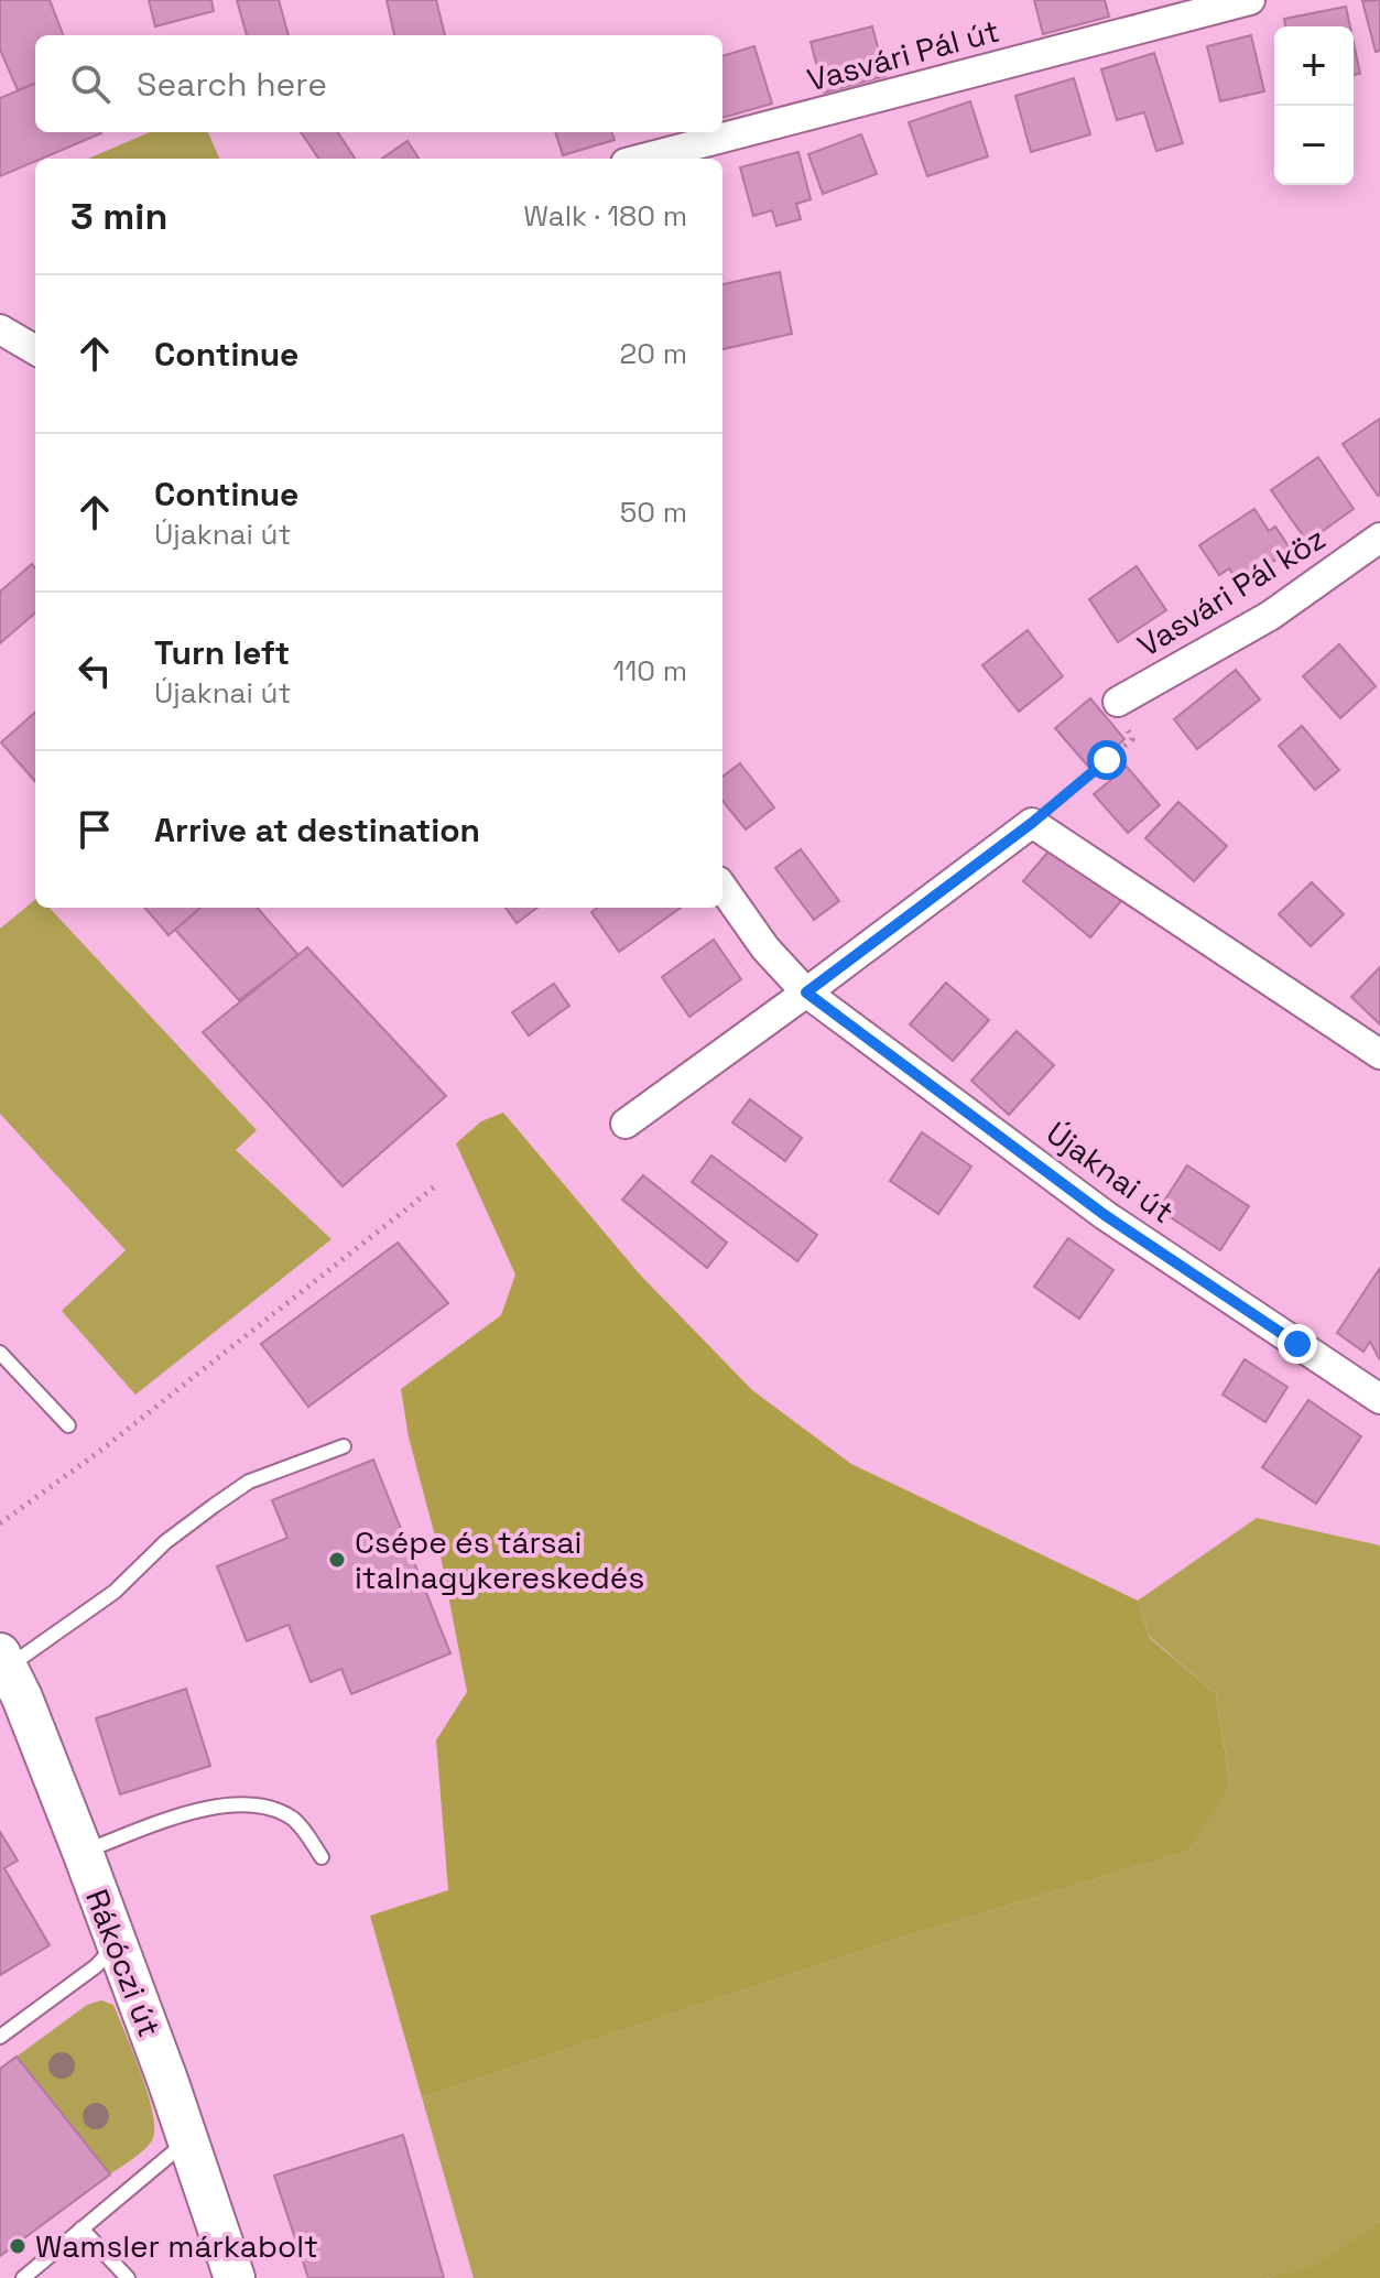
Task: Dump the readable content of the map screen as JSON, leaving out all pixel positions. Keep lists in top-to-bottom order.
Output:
{
  "streets": {
    "main road": ["Rákóczi út"],
    "street": ["Vasvári Pál út", "Vasvári Pál köz", "Újaknai út"]
  },
  "places": ["Csépe és társai italnagykereskedés", "Wamsler márkabolt"],
  "page": {
    "map_buttons": ["+", "−"],
    "search": "Search here",
    "heading": ["3 min", "Walk · 180 m"],
    "list": [
      ["Continue", "20 m"],
      ["Continue", "Újaknai út", "50 m"],
      ["Turn left", "Újaknai út", "110 m"],
      "Arrive at destination"
    ]
  }
}
